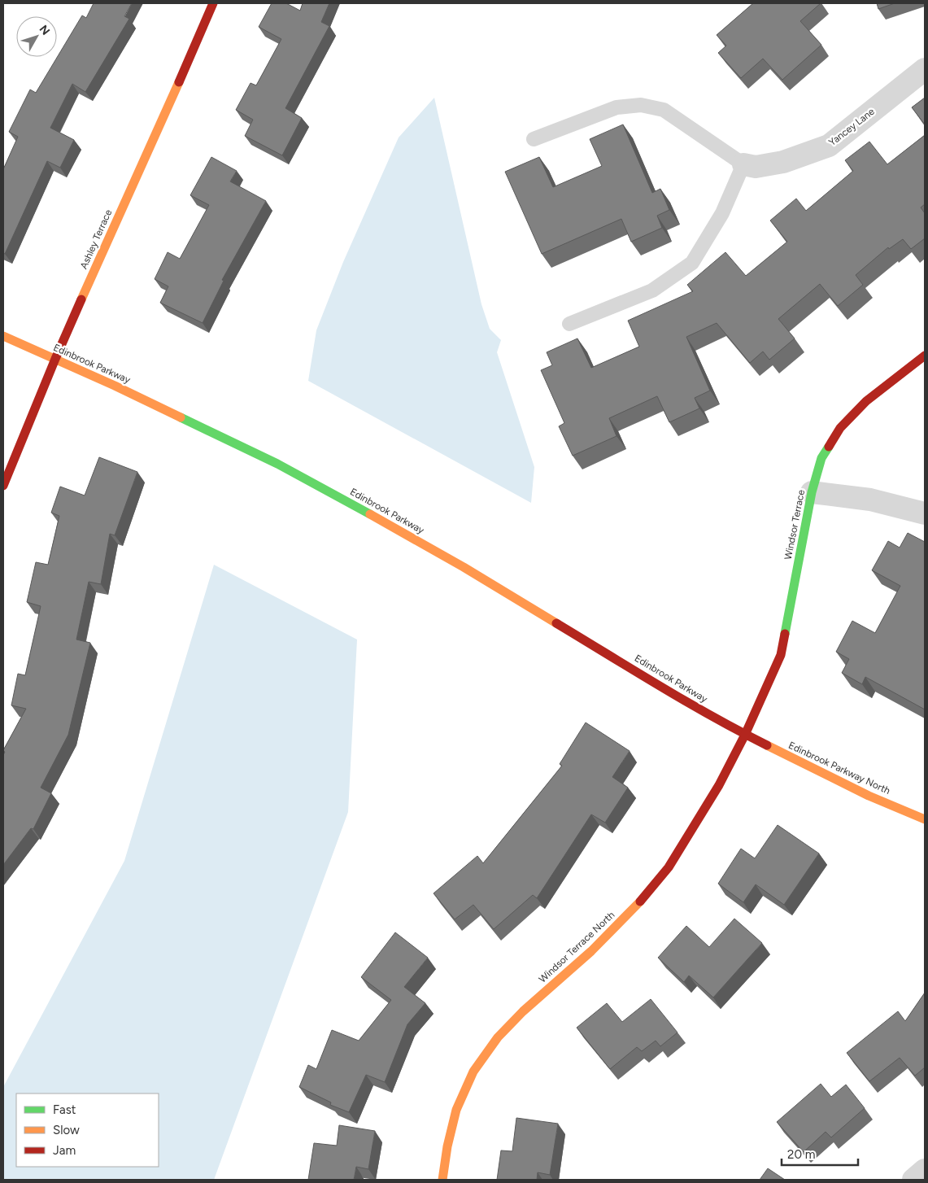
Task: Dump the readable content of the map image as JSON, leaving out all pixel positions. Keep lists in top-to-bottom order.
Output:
{
  "streets": {
    "street": [
      "Yancey Lane",
      "Ashley Terrace",
      "Edinbrook Parkway",
      "Windsor Terrace",
      "Edinbrook Parkway North",
      "Windsor Terrace North"
    ]
  },
  "crossings": [
    ["Ashley Terrace", "Edinbrook Parkway"],
    ["Edinbrook Parkway", "Windsor Terrace"],
    ["Edinbrook Parkway", "Edinbrook Parkway North"],
    ["Edinbrook Parkway", "Windsor Terrace North"],
    ["Windsor Terrace", "Edinbrook Parkway North"],
    ["Windsor Terrace", "Windsor Terrace North"],
    ["Edinbrook Parkway North", "Windsor Terrace North"]
  ],
  "legend": ["Fast", "Slow", "Jam"],
  "scale_bar": "20 m",
  "north": "top right"
}
